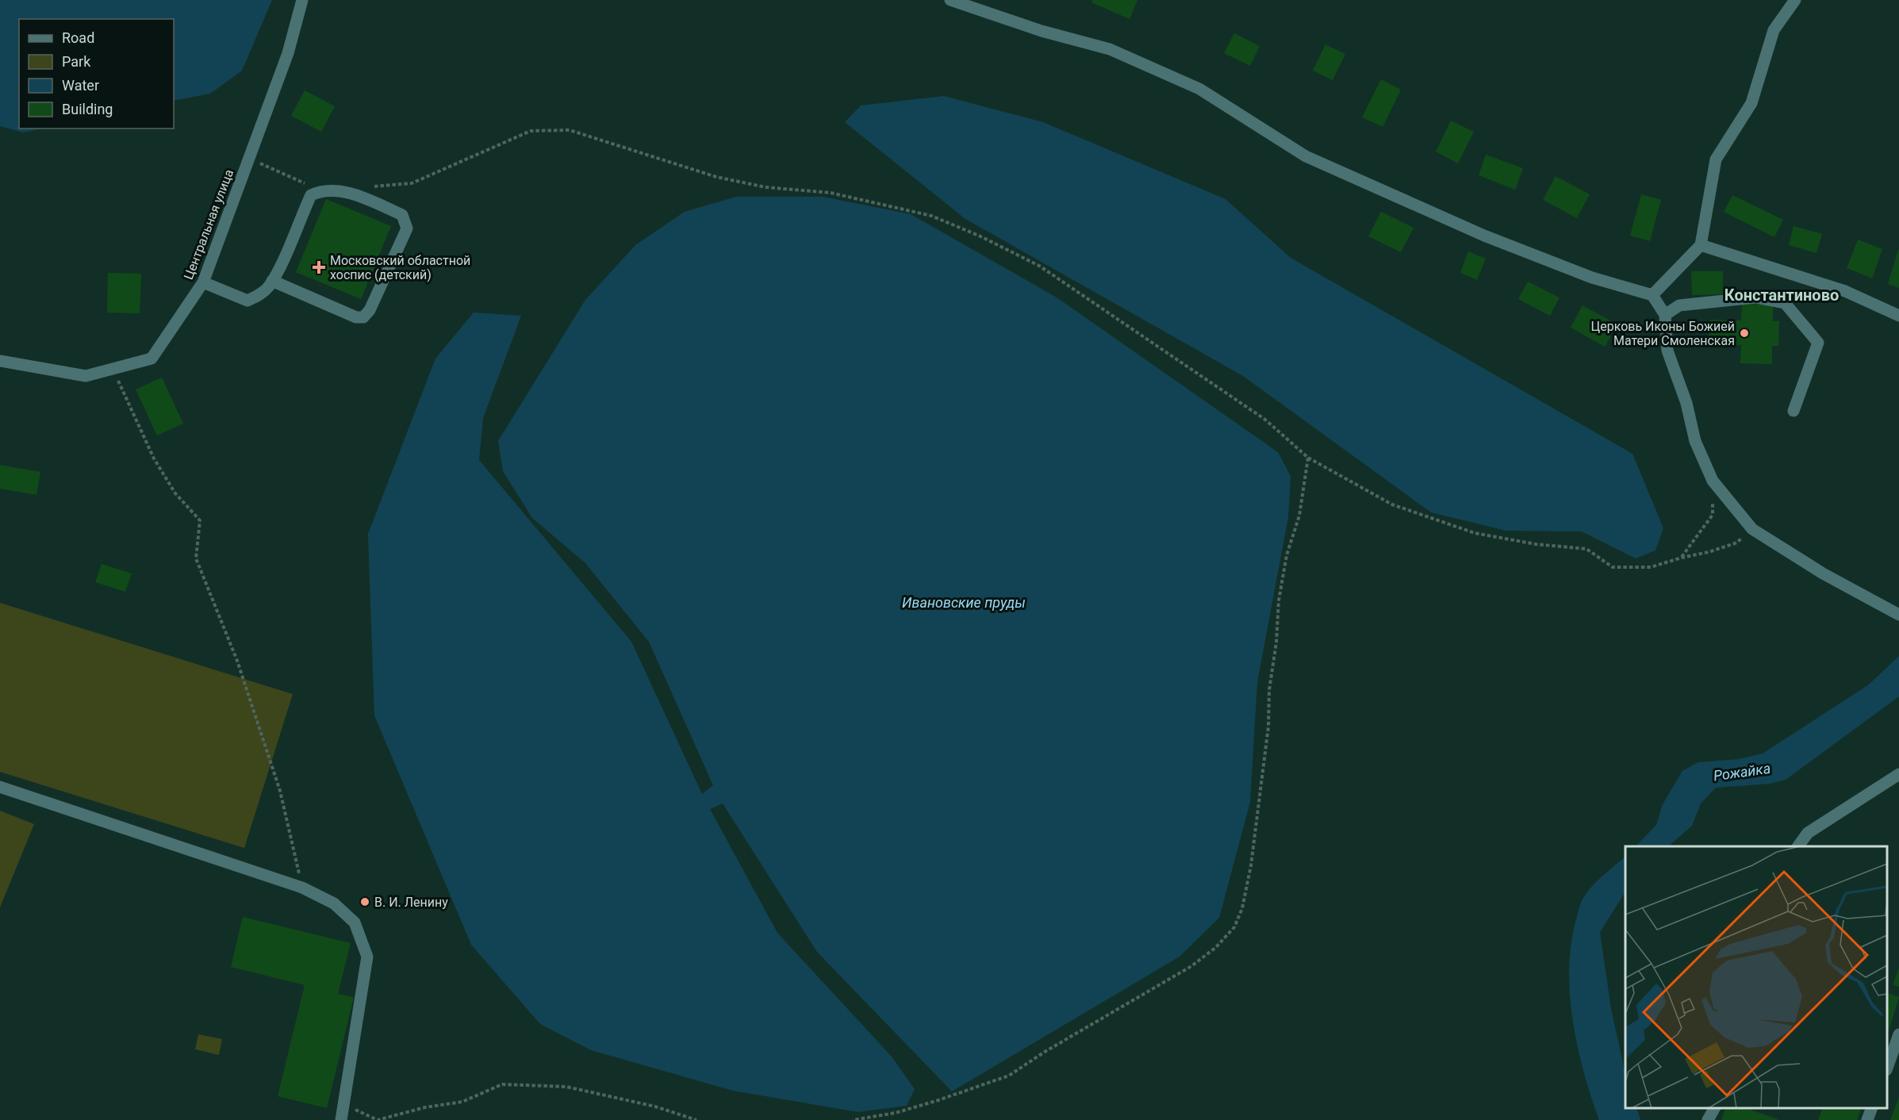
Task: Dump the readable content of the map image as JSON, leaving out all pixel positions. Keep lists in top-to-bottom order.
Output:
{
  "streets": {
    "street": ["Центральная улица"]
  },
  "districts": ["Константиново"],
  "water": ["Ивановские пруды", "Рожайка"],
  "places": {
    "health": ["Московский областной хоспис (детский)"],
    "other": ["Церковь Иконы Божией Матери Смоленская", "В. И. Ленину"]
  },
  "legend": [
    "Road",
    "Park",
    "Water",
    "Building"
  ]
}
